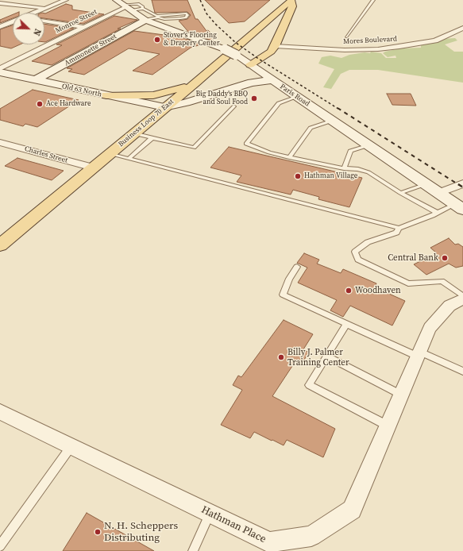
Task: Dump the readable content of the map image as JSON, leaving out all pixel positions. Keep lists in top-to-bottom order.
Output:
{
  "streets": {
    "main road": [
      "Ammonette Street",
      "Old 63 North",
      "Paris Road",
      "Business Loop 70 East"
    ],
    "street": [
      "Monroe Street",
      "Mores Boulevard",
      "Charles Street",
      "Hathman Place"
    ]
  },
  "crossings": [
    ["Monroe Street", "Paris Road"],
    ["Ammonette Street", "Old 63 North"],
    ["Ammonette Street", "Paris Road"],
    ["Old 63 North", "Business Loop 70 East"],
    ["Business Loop 70 East", "Charles Street"]
  ],
  "places": [
    "Stover's Flooring & Drapery Center",
    "Big Daddy's BBQ and Soul Food",
    "Ace Hardware",
    "Hathman Village",
    "Central Bank",
    "Woodhaven",
    "Billy J. Palmer Training Center",
    "N. H. Scheppers Distributing"
  ],
  "north": "bottom right"
}
